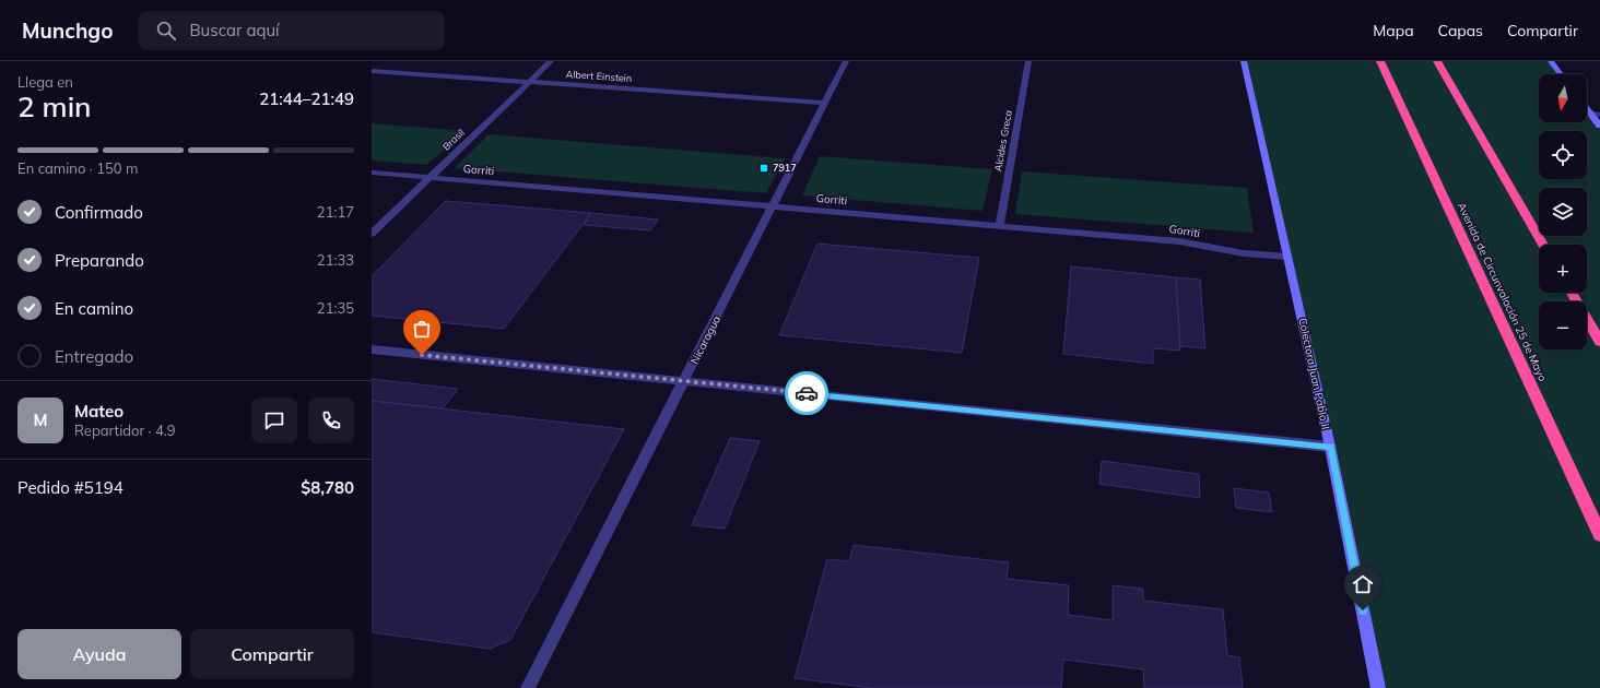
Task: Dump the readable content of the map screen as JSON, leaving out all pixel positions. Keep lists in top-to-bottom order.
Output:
{
  "streets": {
    "highway": ["Avenida de Circunvalación 25 de Mayo"],
    "main road": ["Colectora Juan Pablo II"],
    "street": [
      "Albert Einstein",
      "Brasil",
      "Alcides Greca",
      "Gorriti",
      "Nicaragua"
    ]
  },
  "crossings": [
    ["Albert Einstein", "Brasil"],
    ["Albert Einstein", "Nicaragua"],
    ["Brasil", "Gorriti"],
    ["Alcides Greca", "Gorriti"],
    ["Gorriti", "Nicaragua"],
    ["Gorriti", "Colectora Juan Pablo II"]
  ],
  "places": {
    "transit": ["7917"]
  },
  "north": "bottom",
  "page": {
    "header": "Munchgo",
    "search": "Buscar aquí",
    "nav": ["Mapa", "Capas", "Compartir"],
    "heading": ["2 min", "Llega en", "21:44–21:49"],
    "panel": [
      "Mateo",
      "Repartidor · 4.9",
      "Pedido #5194",
      "$8,780"
    ],
    "map_buttons": ["+", "−"],
    "bar": "En camino · 150 m",
    "list": [
      ["Confirmado", "21:17"],
      ["Preparando", "21:33"],
      ["En camino", "21:35"],
      "Entregado"
    ],
    "round": "M",
    "buttons": ["Ayuda", "Compartir"]
  }
}
